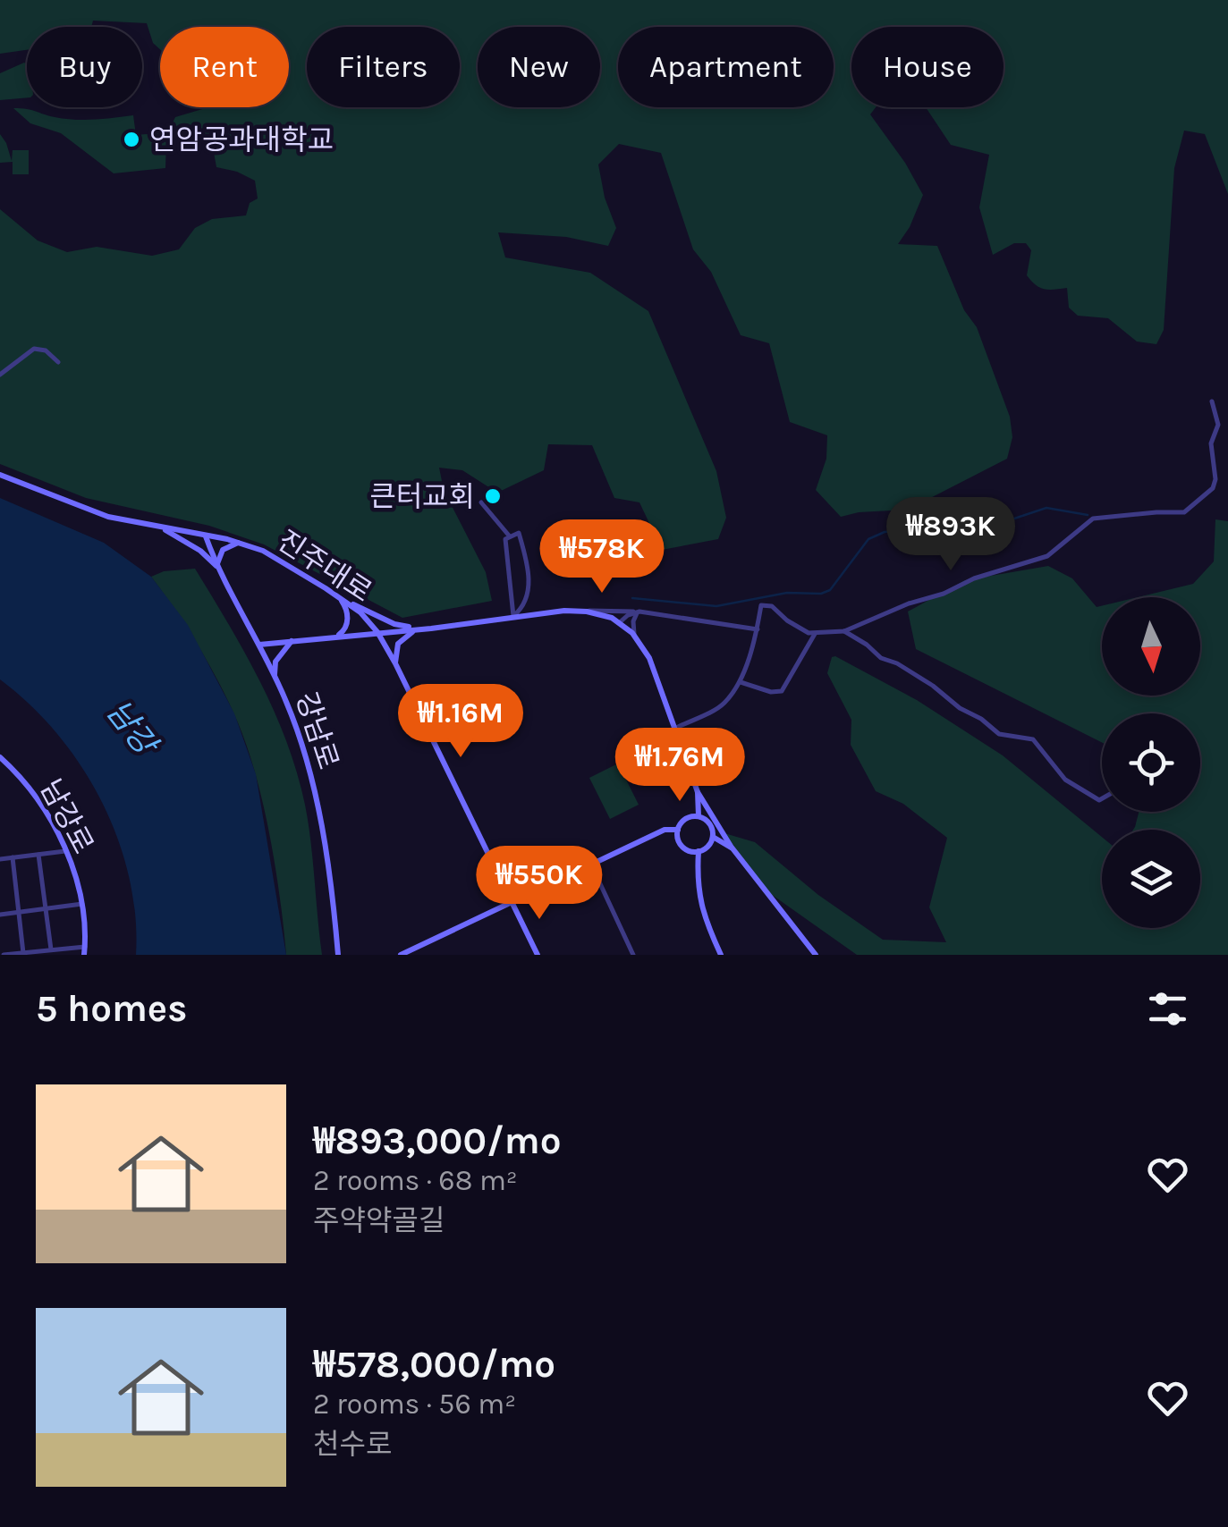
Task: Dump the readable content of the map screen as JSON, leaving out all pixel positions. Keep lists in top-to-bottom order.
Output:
{
  "streets": {
    "street": ["진주대로", "강남로", "남강로"]
  },
  "crossings": [
    ["진주대로", "강남로"]
  ],
  "water": ["남강"],
  "places": ["연암공과대학교", "큰터교회"],
  "north": "bottom",
  "page": {
    "chip": [
      "Buy",
      "Rent",
      "Filters",
      "New",
      "Apartment",
      "House"
    ],
    "price": [
      "₩893K",
      "₩578K",
      "₩1.16M",
      "₩1.76M",
      "₩550K"
    ],
    "heading": "5 homes",
    "list": [
      {
        "name": "₩893,000/mo",
        "note": "2 rooms · 68 m² · 주약약골길"
      },
      {
        "name": "₩578,000/mo",
        "note": "2 rooms · 56 m² · 천수로"
      }
    ]
  }
}
